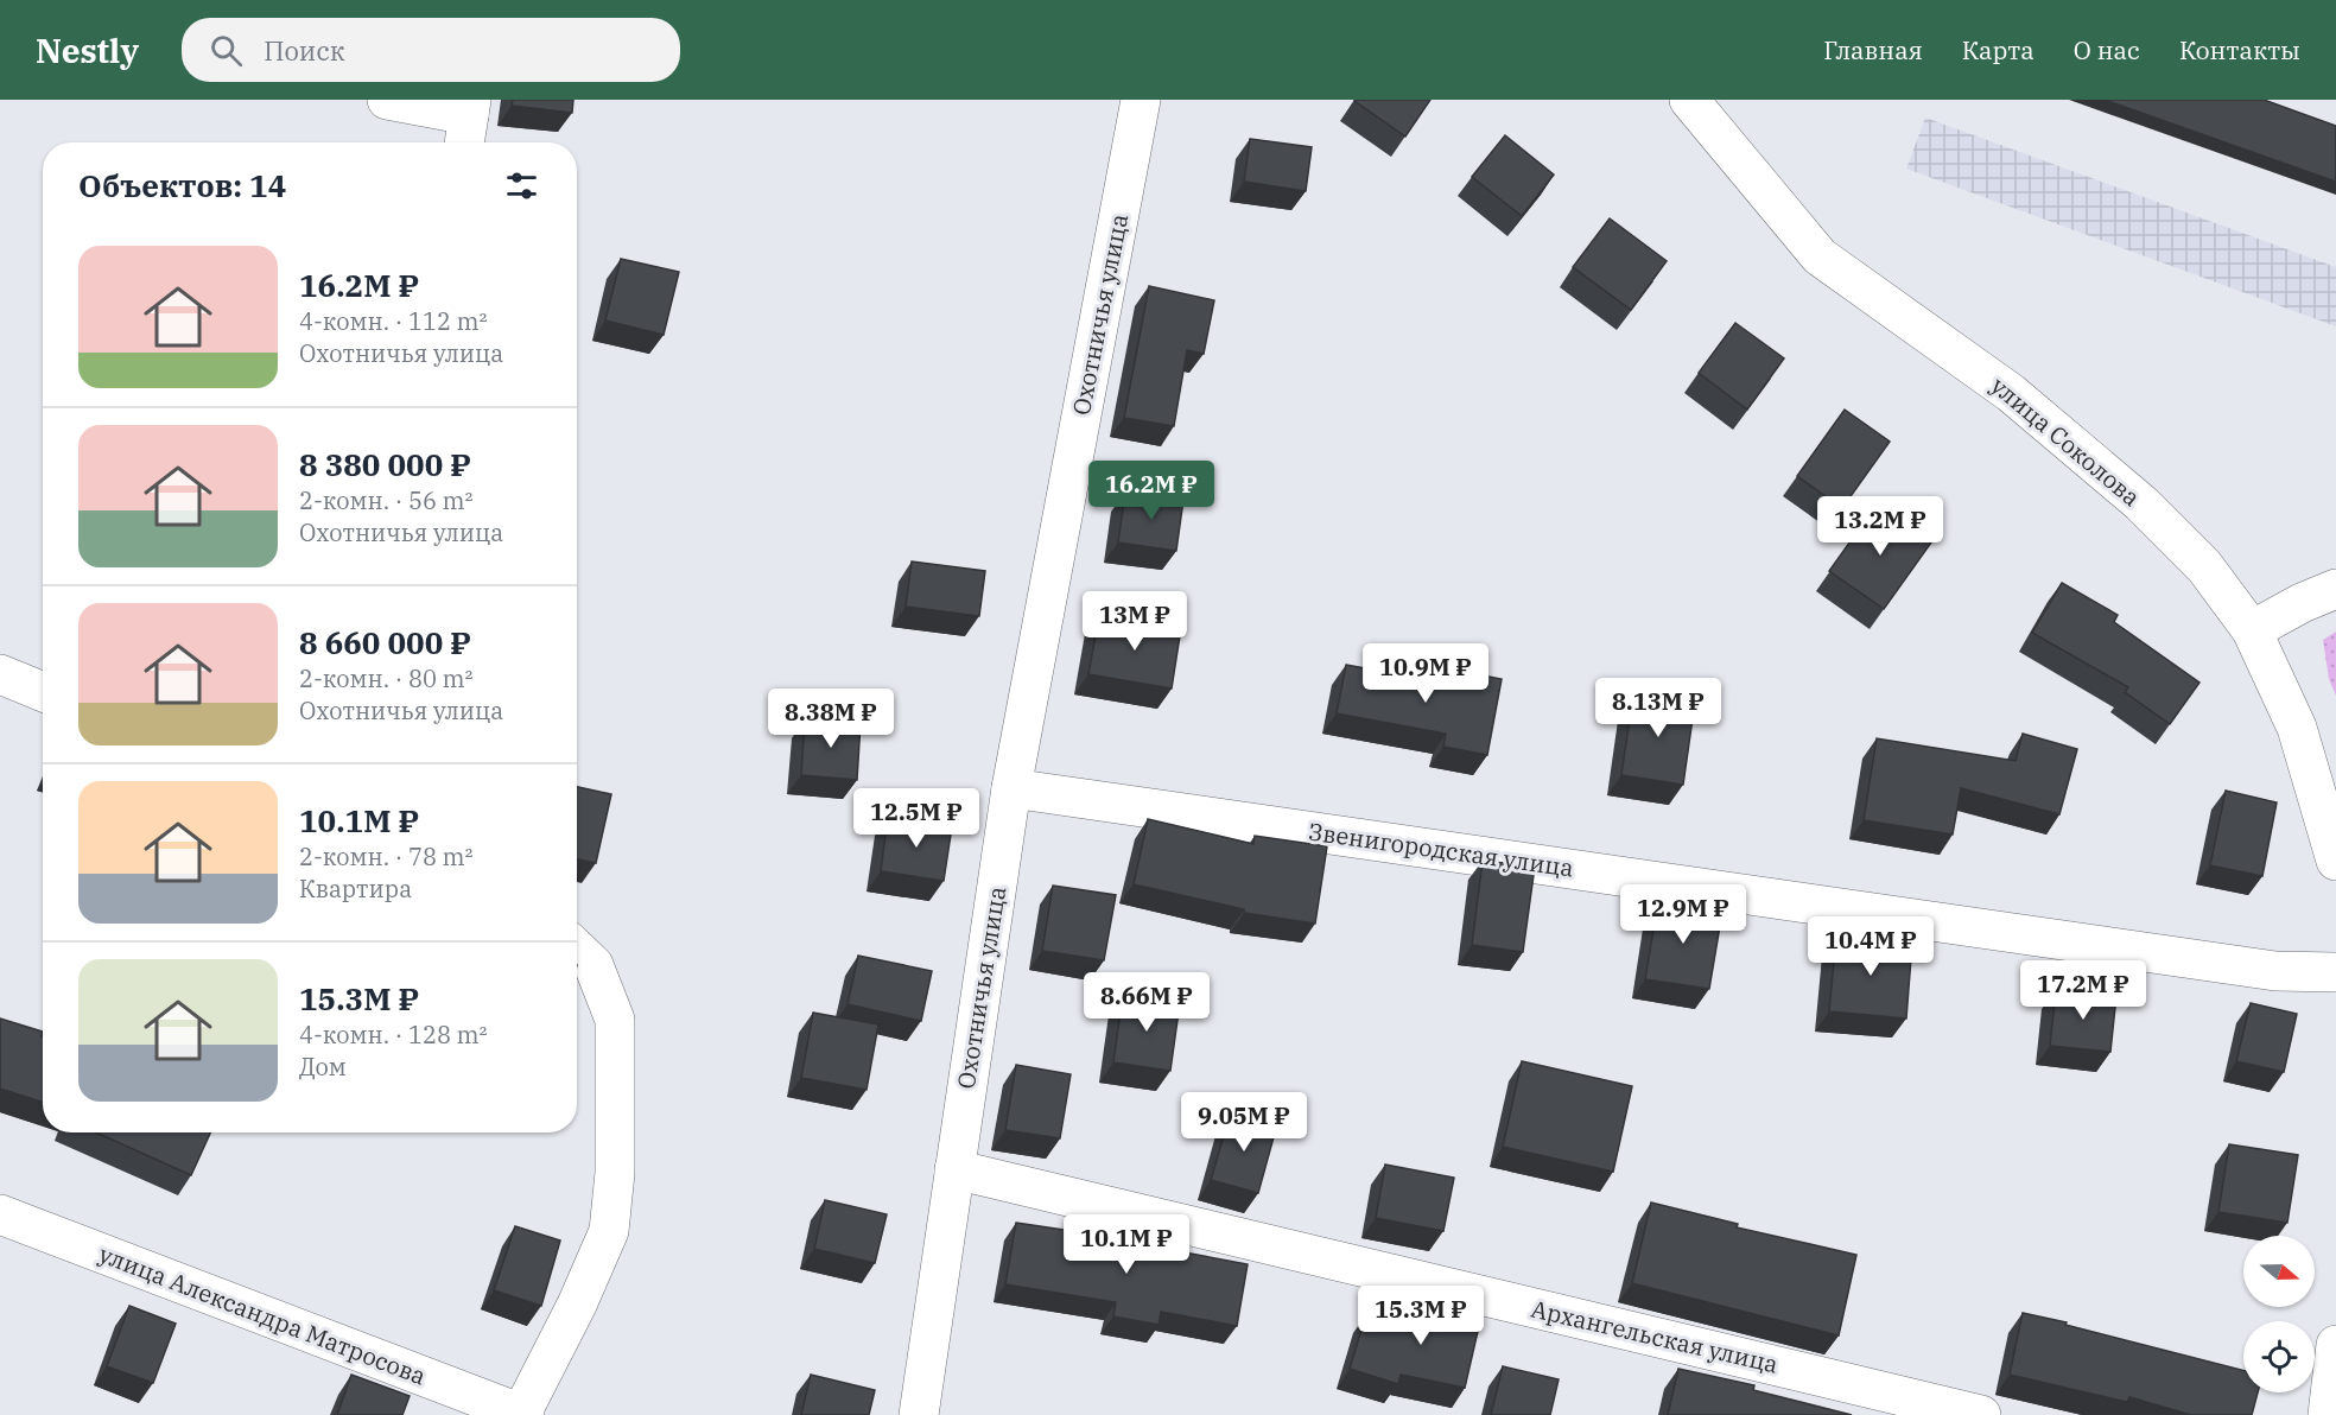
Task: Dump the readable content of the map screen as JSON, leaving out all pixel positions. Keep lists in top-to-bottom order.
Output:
{
  "streets": {
    "street": [
      "Охотничья улица",
      "улица Соколова",
      "Звенигородская улица",
      "улица Александра Матросова",
      "Архангельская улица"
    ]
  },
  "crossings": [
    ["Охотничья улица", "Звенигородская улица"],
    ["Охотничья улица", "Архангельская улица"]
  ],
  "north": "right",
  "page": {
    "header": "Nestly",
    "search": "Поиск",
    "nav": [
      "Главная",
      "Карта",
      "О нас",
      "Контакты"
    ],
    "heading": "Объектов: 14",
    "list": [
      {
        "name": "16.2M ₽",
        "note": "4-комн. · 112 m² · Охотничья улица"
      },
      {
        "name": "8 380 000 ₽",
        "note": "2-комн. · 56 m² · Охотничья улица"
      },
      {
        "name": "8 660 000 ₽",
        "note": "2-комн. · 80 m² · Охотничья улица"
      },
      {
        "name": "10.1M ₽",
        "note": "2-комн. · 78 m² · Квартира"
      },
      {
        "name": "15.3M ₽",
        "note": "4-комн. · 128 m² · Дом"
      }
    ],
    "price": [
      "16.2M ₽",
      "13.2M ₽",
      "13M ₽",
      "10.9M ₽",
      "8.13M ₽",
      "8.38M ₽",
      "12.5M ₽",
      "12.9M ₽",
      "10.4M ₽",
      "17.2M ₽",
      "8.66M ₽",
      "9.05M ₽",
      "10.1M ₽",
      "15.3M ₽"
    ]
  }
}
